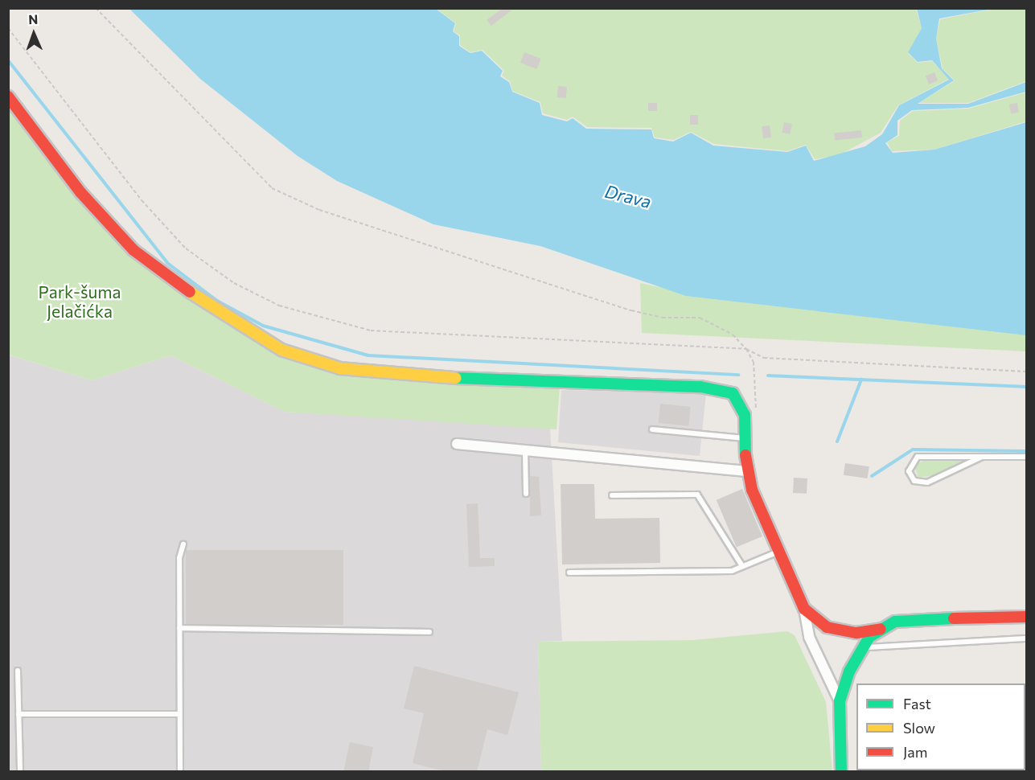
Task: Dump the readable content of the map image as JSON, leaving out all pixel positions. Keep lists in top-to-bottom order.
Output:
{
  "water": ["Drava"],
  "parks": ["Park-šuma Jelačićka"],
  "legend": ["Fast", "Slow", "Jam"],
  "north": "top"
}
